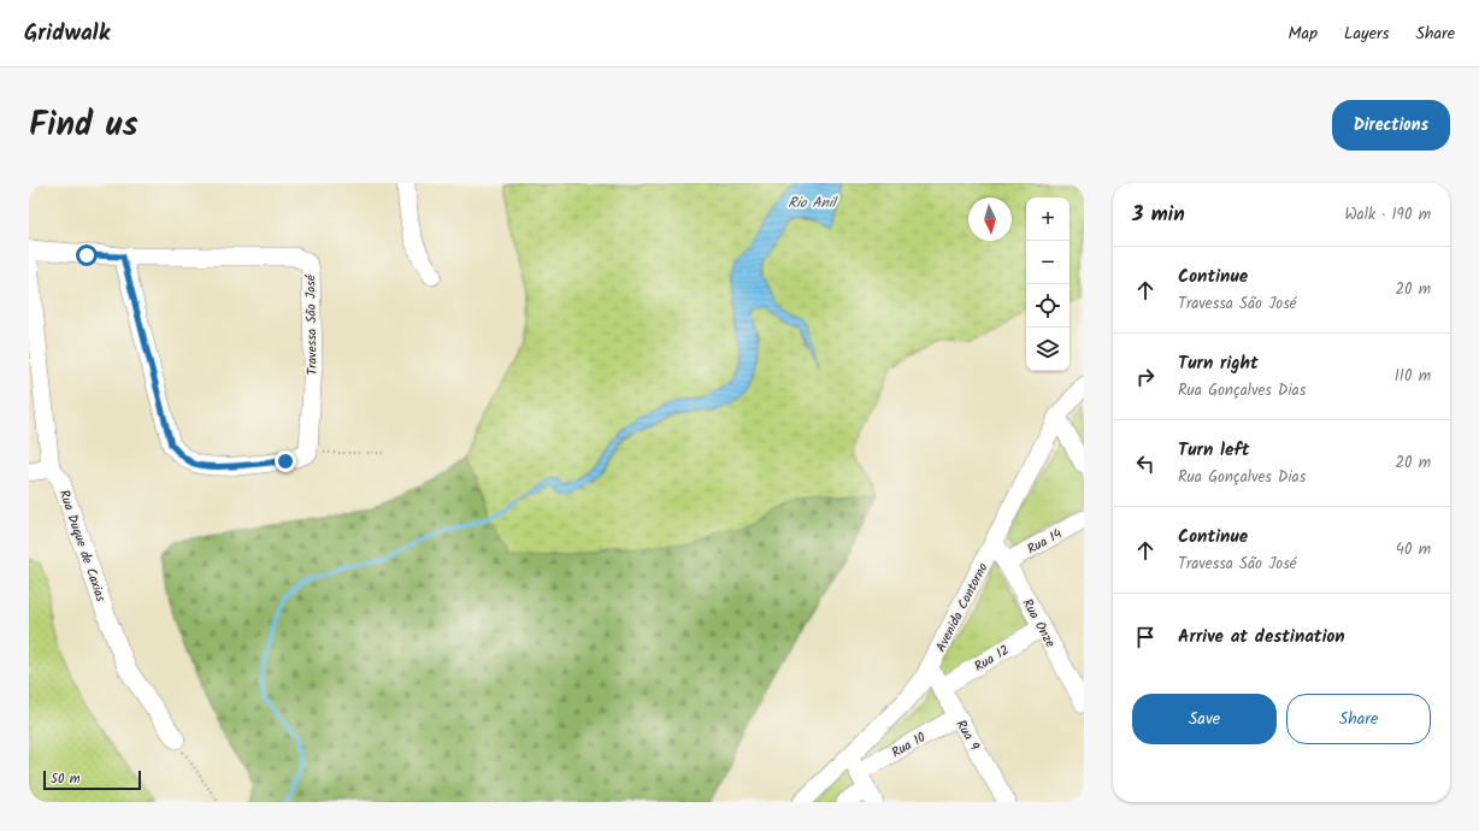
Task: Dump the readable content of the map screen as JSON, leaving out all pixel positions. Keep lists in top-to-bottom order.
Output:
{
  "streets": {
    "street": [
      "Travessa São José",
      "Rua 14",
      "Rua Duque de Caxias",
      "Avenida Contorno",
      "Rua Onze",
      "Rua 12",
      "Rua 9",
      "Rua 10"
    ]
  },
  "crossings": [
    ["Rua 14", "Rua Onze"],
    ["Avenida Contorno", "Rua Onze"],
    ["Avenida Contorno", "Rua 9"],
    ["Rua Onze", "Rua 12"],
    ["Rua 12", "Rua 9"],
    ["Rua 9", "Rua 10"]
  ],
  "water": ["Rio Anil"],
  "scale_bar": "50 m",
  "north": "bottom",
  "page": {
    "header": "Gridwalk",
    "nav": ["Map", "Layers", "Share"],
    "title": "Find us",
    "buttons": [
      "Directions",
      ["Save", "Share"]
    ],
    "heading": ["3 min", "Walk · 190 m"],
    "map_buttons": ["+", "−"],
    "list": [
      ["Continue", "Travessa São José", "20 m"],
      ["Turn right", "Rua Gonçalves Dias", "110 m"],
      ["Turn left", "Rua Gonçalves Dias", "20 m"],
      ["Continue", "Travessa São José", "40 m"],
      "Arrive at destination"
    ],
    "scale": "50 m"
  }
}
